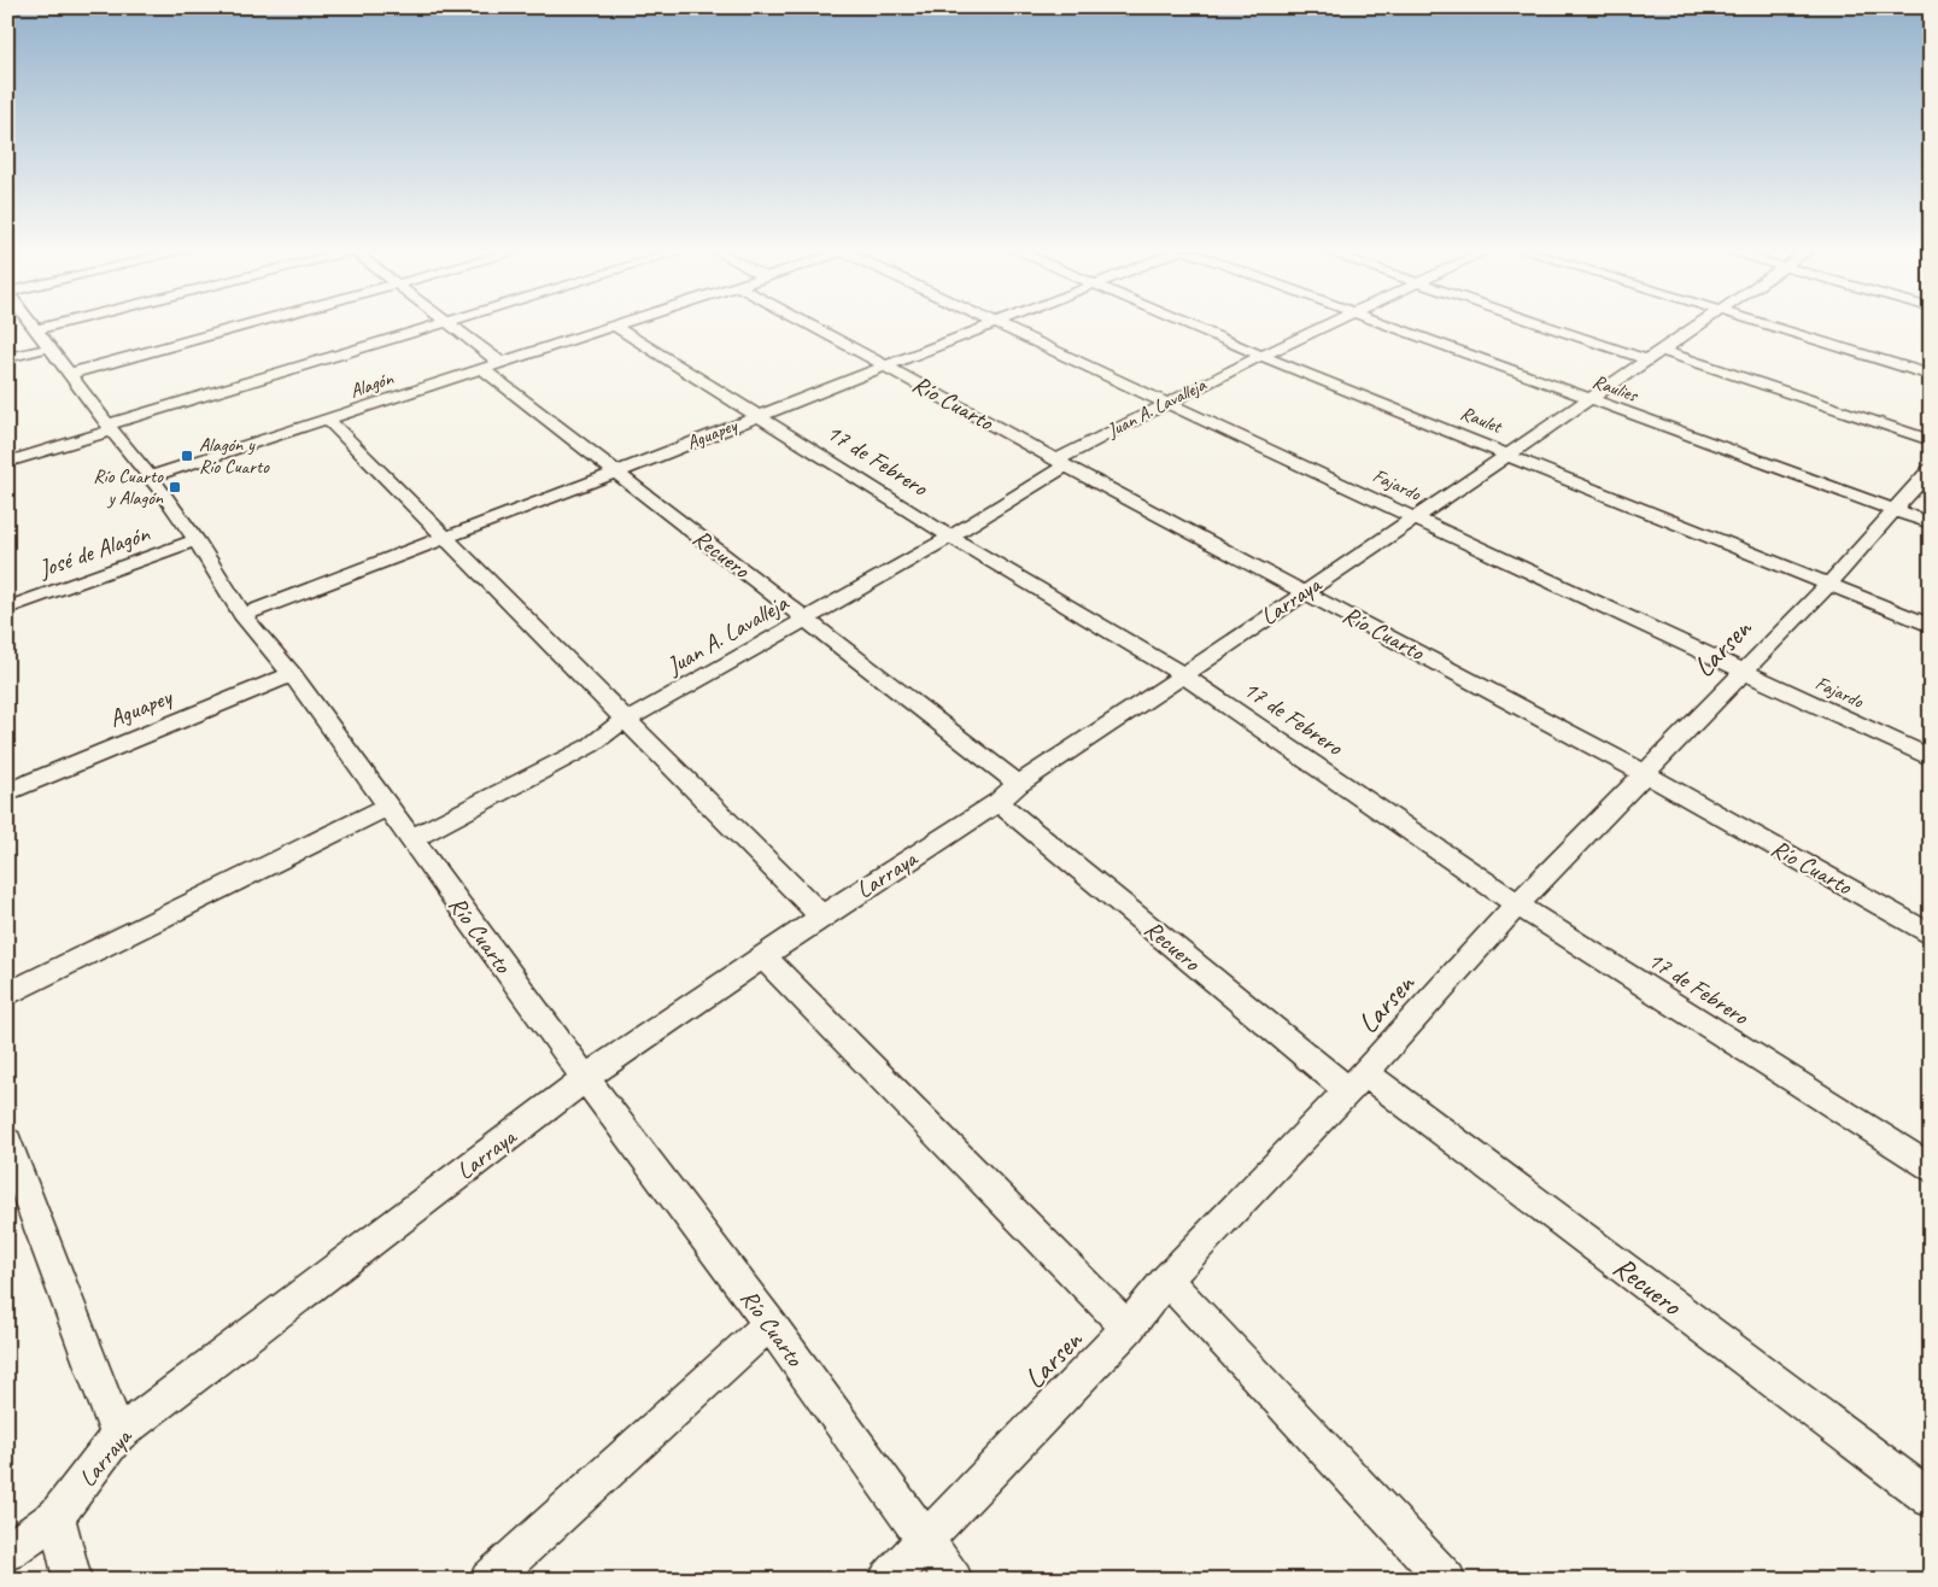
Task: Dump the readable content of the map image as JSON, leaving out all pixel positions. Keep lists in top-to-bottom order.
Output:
{
  "streets": {
    "street": [
      "Alagón",
      "Raulies",
      "Río Cuarto",
      "Juan A. Lavalleja",
      "Raulet",
      "Aguapey",
      "17 de Febrero",
      "Fajardo",
      "José de Alagón",
      "Recuero",
      "Larraya",
      "Larsen"
    ]
  },
  "crossings": [
    ["Alagón", "Río Cuarto"],
    ["Alagón", "17 de Febrero"],
    ["Alagón", "Recuero"],
    ["Raulies", "Larraya"],
    ["Raulies", "Larsen"],
    ["Río Cuarto", "Juan A. Lavalleja"],
    ["Río Cuarto", "Aguapey"],
    ["Río Cuarto", "José de Alagón"],
    ["Río Cuarto", "Larraya"],
    ["Río Cuarto", "Larsen"],
    ["Juan A. Lavalleja", "Raulet"],
    ["Juan A. Lavalleja", "17 de Febrero"],
    ["Juan A. Lavalleja", "Fajardo"],
    ["Juan A. Lavalleja", "Recuero"],
    ["Raulet", "Larraya"],
    ["Raulet", "Larsen"],
    ["Aguapey", "17 de Febrero"],
    ["Aguapey", "Recuero"],
    ["17 de Febrero", "Larraya"],
    ["17 de Febrero", "Larsen"],
    ["Fajardo", "Larraya"],
    ["Fajardo", "Larsen"],
    ["Recuero", "Larraya"],
    ["Recuero", "Larsen"]
  ],
  "places": {
    "transit": ["Alagón y Río Cuarto", "Río Cuarto y Alagón"]
  }
}
